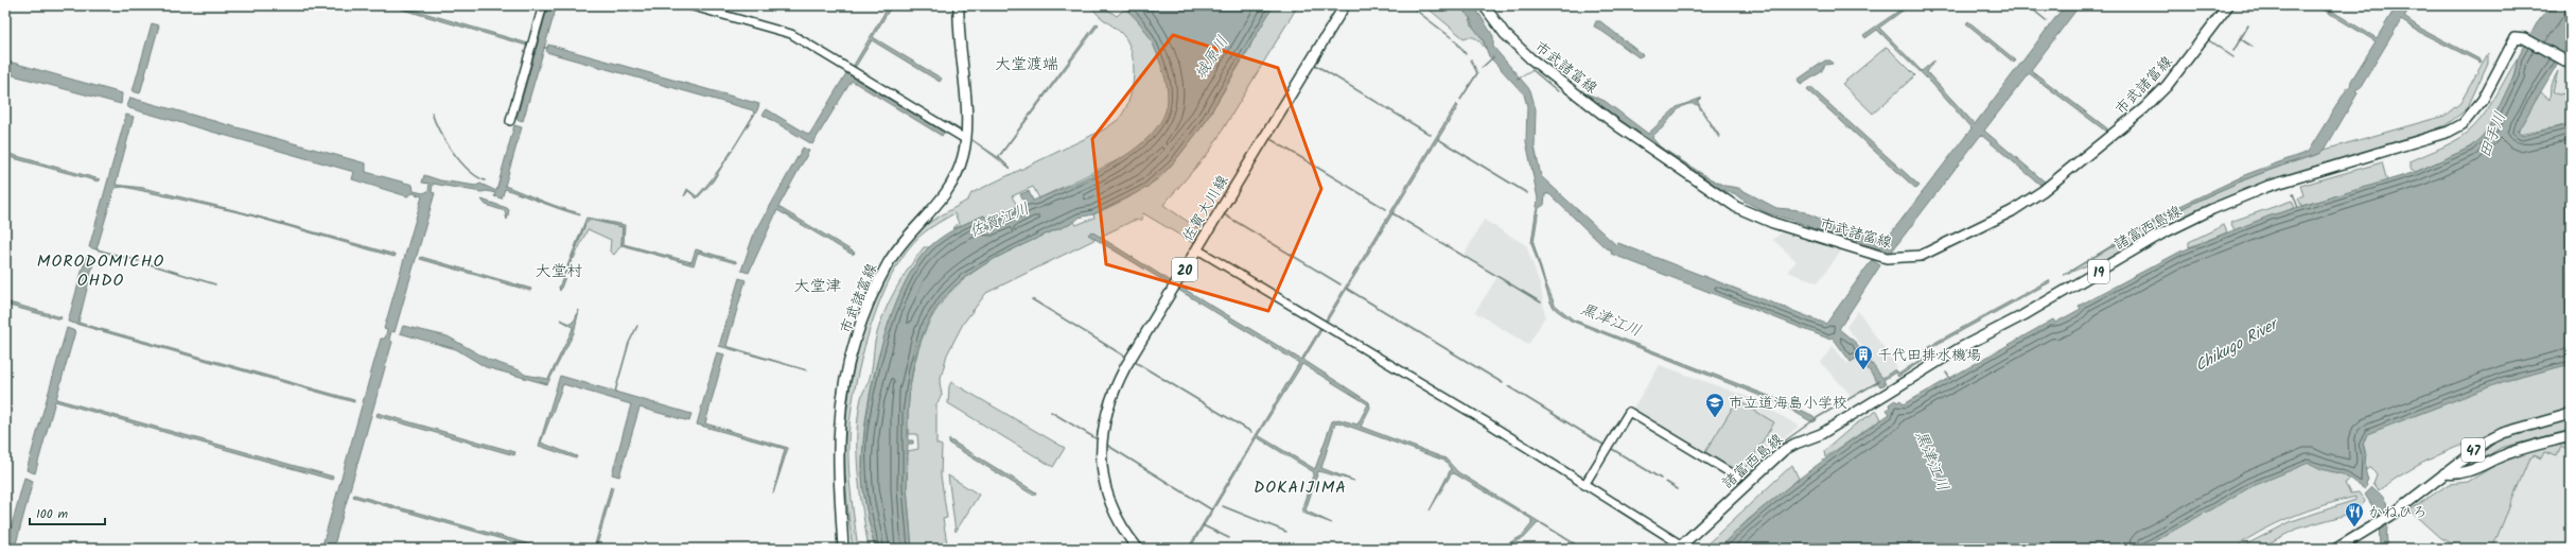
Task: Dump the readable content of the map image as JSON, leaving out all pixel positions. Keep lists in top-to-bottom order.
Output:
{
  "streets": {
    "main road": [
      "市武諸富線",
      "佐賀大川線",
      "諸富西島線",
      "20",
      "19",
      "47"
    ]
  },
  "districts": [
    "大堂渡端",
    "MORODOMICHO OHDO",
    "大堂村",
    "大堂津",
    "DOKAIJIMA"
  ],
  "water": [
    "城原川",
    "田手川",
    "佐賀江川",
    "黒津江川",
    "Chikugo River"
  ],
  "places": {
    "building": ["千代田排水機場"],
    "school or university": ["市立道海島小学校"],
    "restaurant": ["かねひろ"]
  },
  "scale_bar": "100 m"
}
